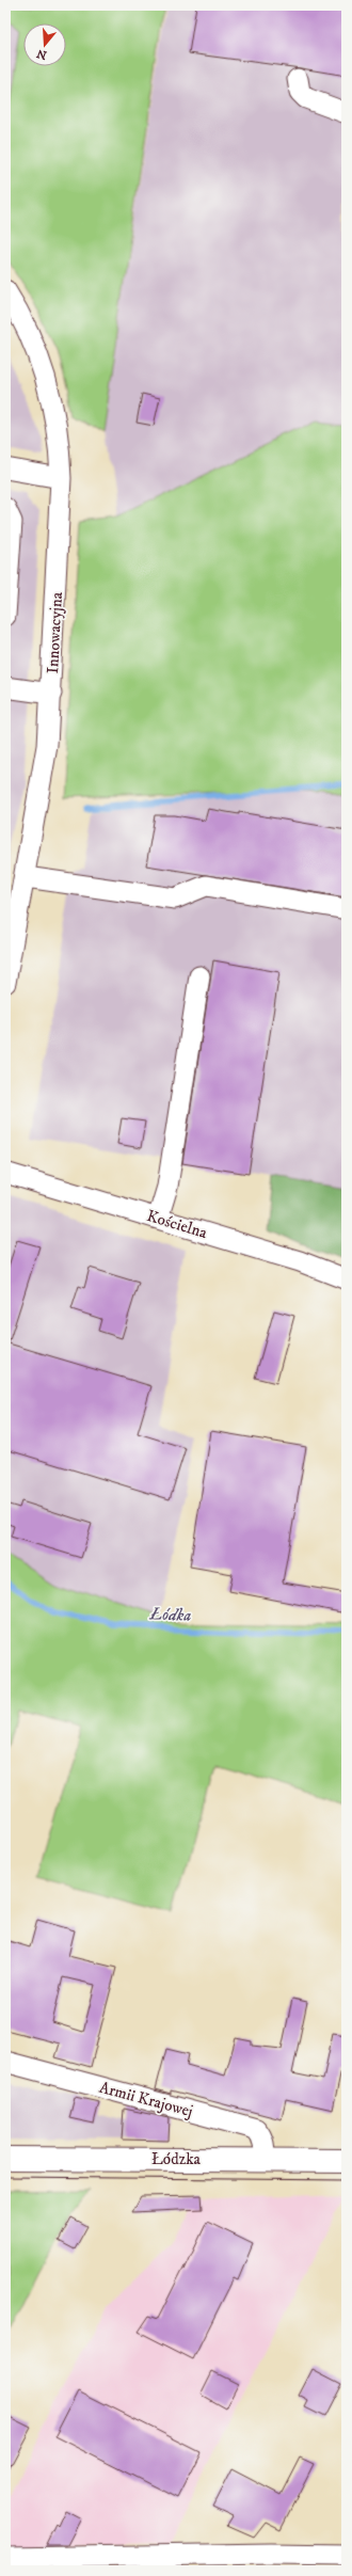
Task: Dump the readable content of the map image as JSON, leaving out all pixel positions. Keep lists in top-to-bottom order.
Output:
{
  "streets": {
    "main road": ["Łódzka"],
    "street": ["Innowacyjna", "Kościelna", "Armii Krajowej"]
  },
  "crossings": [
    ["Armii Krajowej", "Łódzka"]
  ],
  "water": ["Łódka"],
  "north": "bottom"
}
